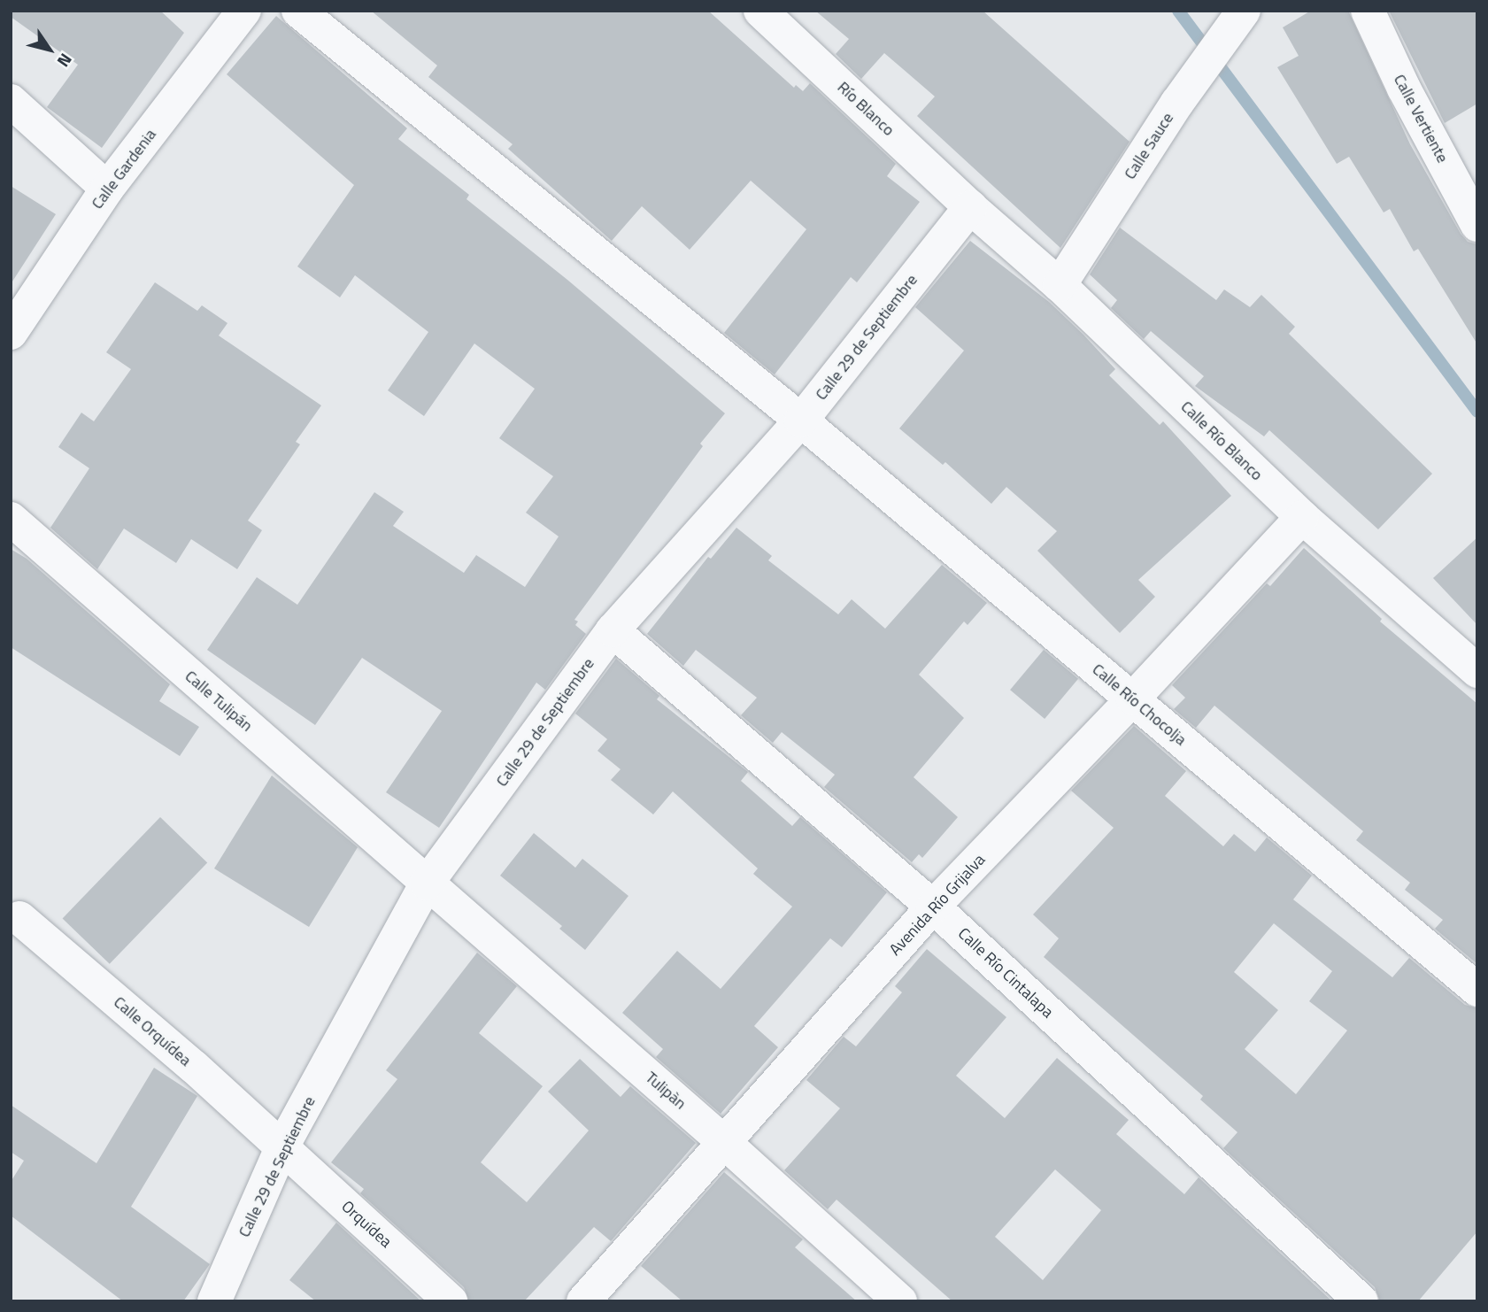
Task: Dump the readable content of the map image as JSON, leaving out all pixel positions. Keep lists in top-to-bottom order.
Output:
{
  "streets": {
    "street": [
      "Río Blanco",
      "Calle Vertiente",
      "Calle Sauce",
      "Calle Gardenia",
      "Calle 29 de Septiembre",
      "Calle Río Blanco",
      "Calle Tulipán",
      "Calle Río Chocolja",
      "Avenida Río Grijalva",
      "Calle Río Cintalapa",
      "Calle Orquídea",
      "Tulipàn",
      "Orquídea"
    ]
  },
  "crossings": [
    ["Río Blanco", "Calle 29 de Septiembre"],
    ["Río Blanco", "Calle Río Blanco"],
    ["Calle Sauce", "Calle Río Blanco"],
    ["Calle 29 de Septiembre", "Calle Río Blanco"],
    ["Calle 29 de Septiembre", "Calle Tulipán"],
    ["Calle 29 de Septiembre", "Calle Río Chocolja"],
    ["Calle 29 de Septiembre", "Calle Río Cintalapa"],
    ["Calle 29 de Septiembre", "Calle Orquídea"],
    ["Calle 29 de Septiembre", "Tulipàn"],
    ["Calle 29 de Septiembre", "Orquídea"],
    ["Calle Río Blanco", "Avenida Río Grijalva"],
    ["Calle Tulipán", "Tulipàn"],
    ["Calle Río Chocolja", "Avenida Río Grijalva"],
    ["Avenida Río Grijalva", "Calle Río Cintalapa"],
    ["Avenida Río Grijalva", "Tulipàn"],
    ["Calle Orquídea", "Orquídea"]
  ],
  "north": "bottom right"
}
